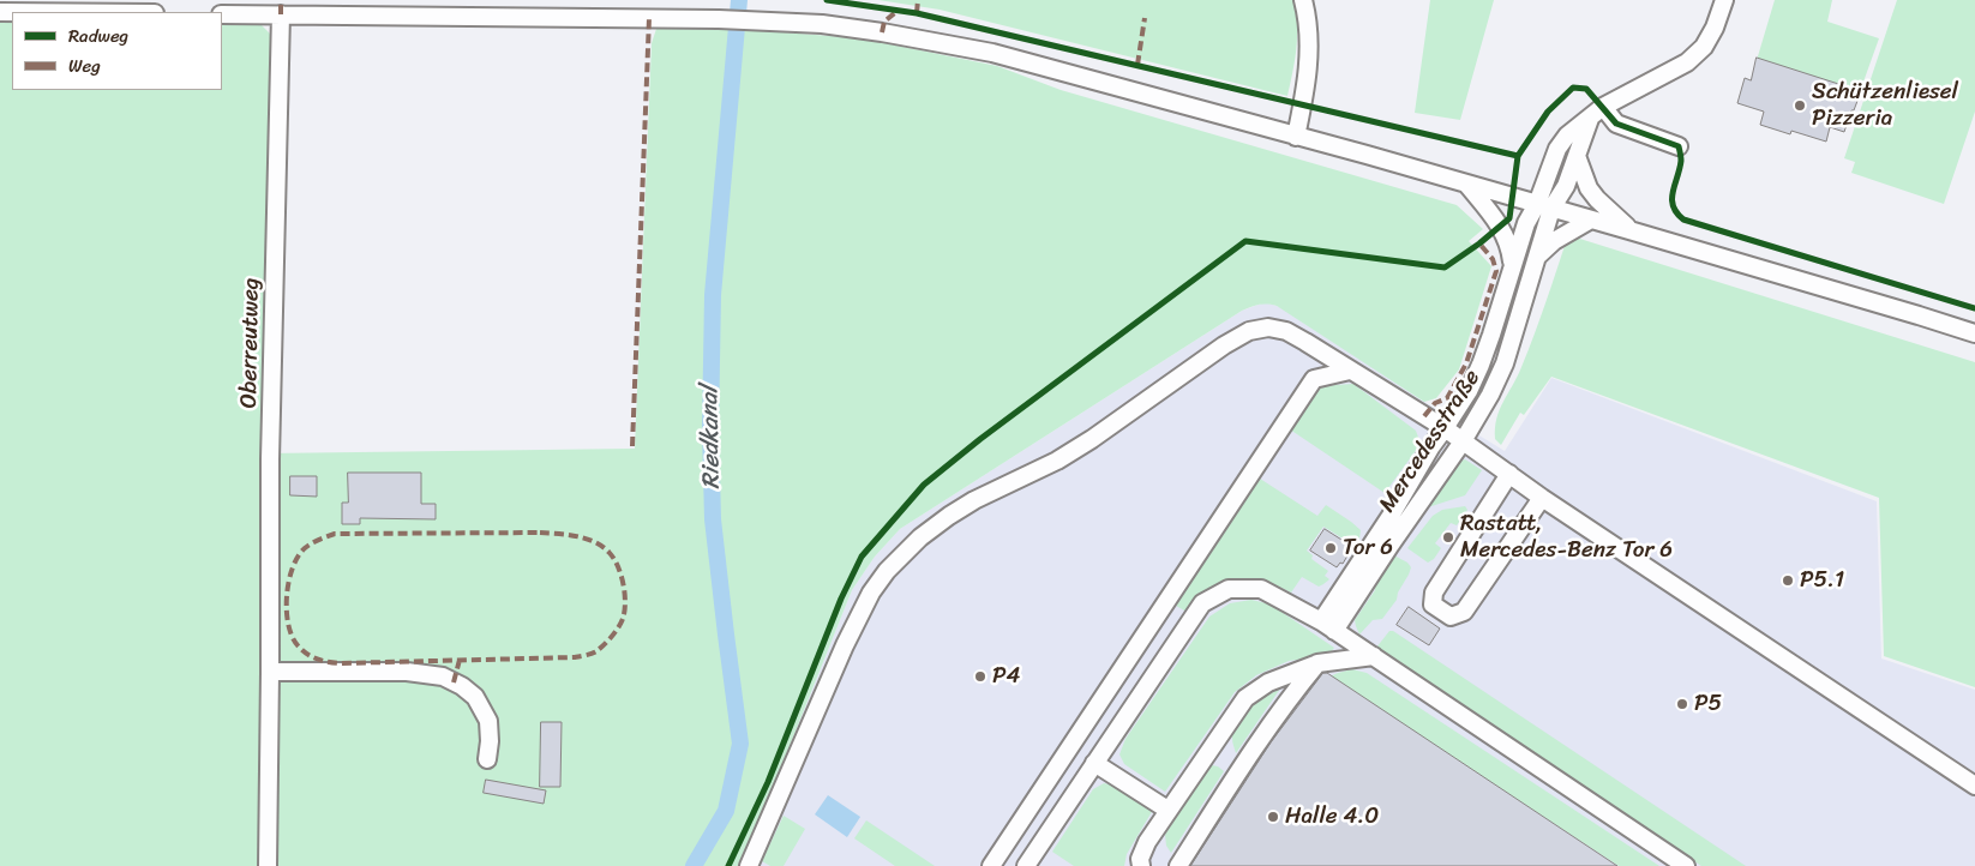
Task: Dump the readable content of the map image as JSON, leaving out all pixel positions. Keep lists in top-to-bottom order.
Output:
{
  "streets": {
    "street": ["Oberreutweg", "Mercedesstraße"]
  },
  "water": ["Riedkanal"],
  "places": [
    "Schützenliesel Pizzeria",
    "Rastatt, Mercedes-Benz Tor 6",
    "Tor 6",
    "P5.1",
    "P4",
    "P5",
    "Halle 4.0"
  ],
  "legend": ["Radweg", "Weg"]
}
